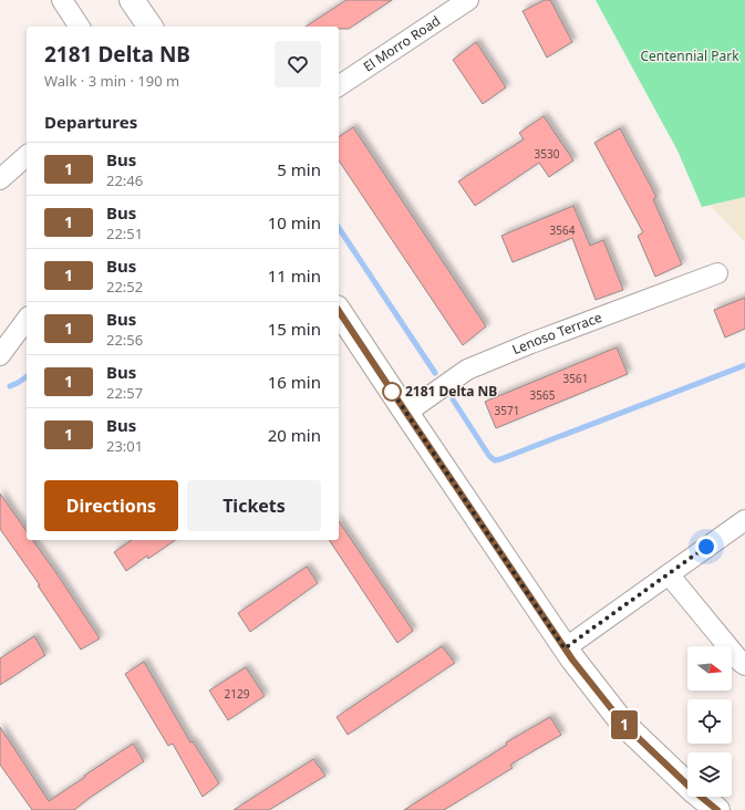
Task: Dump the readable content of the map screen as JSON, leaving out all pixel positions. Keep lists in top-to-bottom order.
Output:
{
  "streets": {
    "street": ["El Morro Road", "Lenoso Terrace"]
  },
  "parks": ["Centennial Park"],
  "places": ["2181 Delta NB"],
  "lines": ["bus line 1"],
  "house_numbers": [
    "3530",
    "3564",
    "3561",
    "3565",
    "3571",
    "2129"
  ],
  "north": "right",
  "page": {
    "on_map": "1",
    "heading": [
      ["2181 Delta NB", "Walk · 3 min · 190 m"],
      "Departures"
    ],
    "list": [
      {
        "mark": "1",
        "name": "Bus",
        "note": "22:46",
        "value": "5 min"
      },
      {
        "mark": "1",
        "name": "Bus",
        "note": "22:51",
        "value": "10 min"
      },
      {
        "mark": "1",
        "name": "Bus",
        "note": "22:52",
        "value": "11 min"
      },
      {
        "mark": "1",
        "name": "Bus",
        "note": "22:56",
        "value": "15 min"
      },
      {
        "mark": "1",
        "name": "Bus",
        "note": "22:57",
        "value": "16 min"
      },
      {
        "mark": "1",
        "name": "Bus",
        "note": "23:01",
        "value": "20 min"
      }
    ],
    "buttons": ["Directions", "Tickets"]
  }
}
